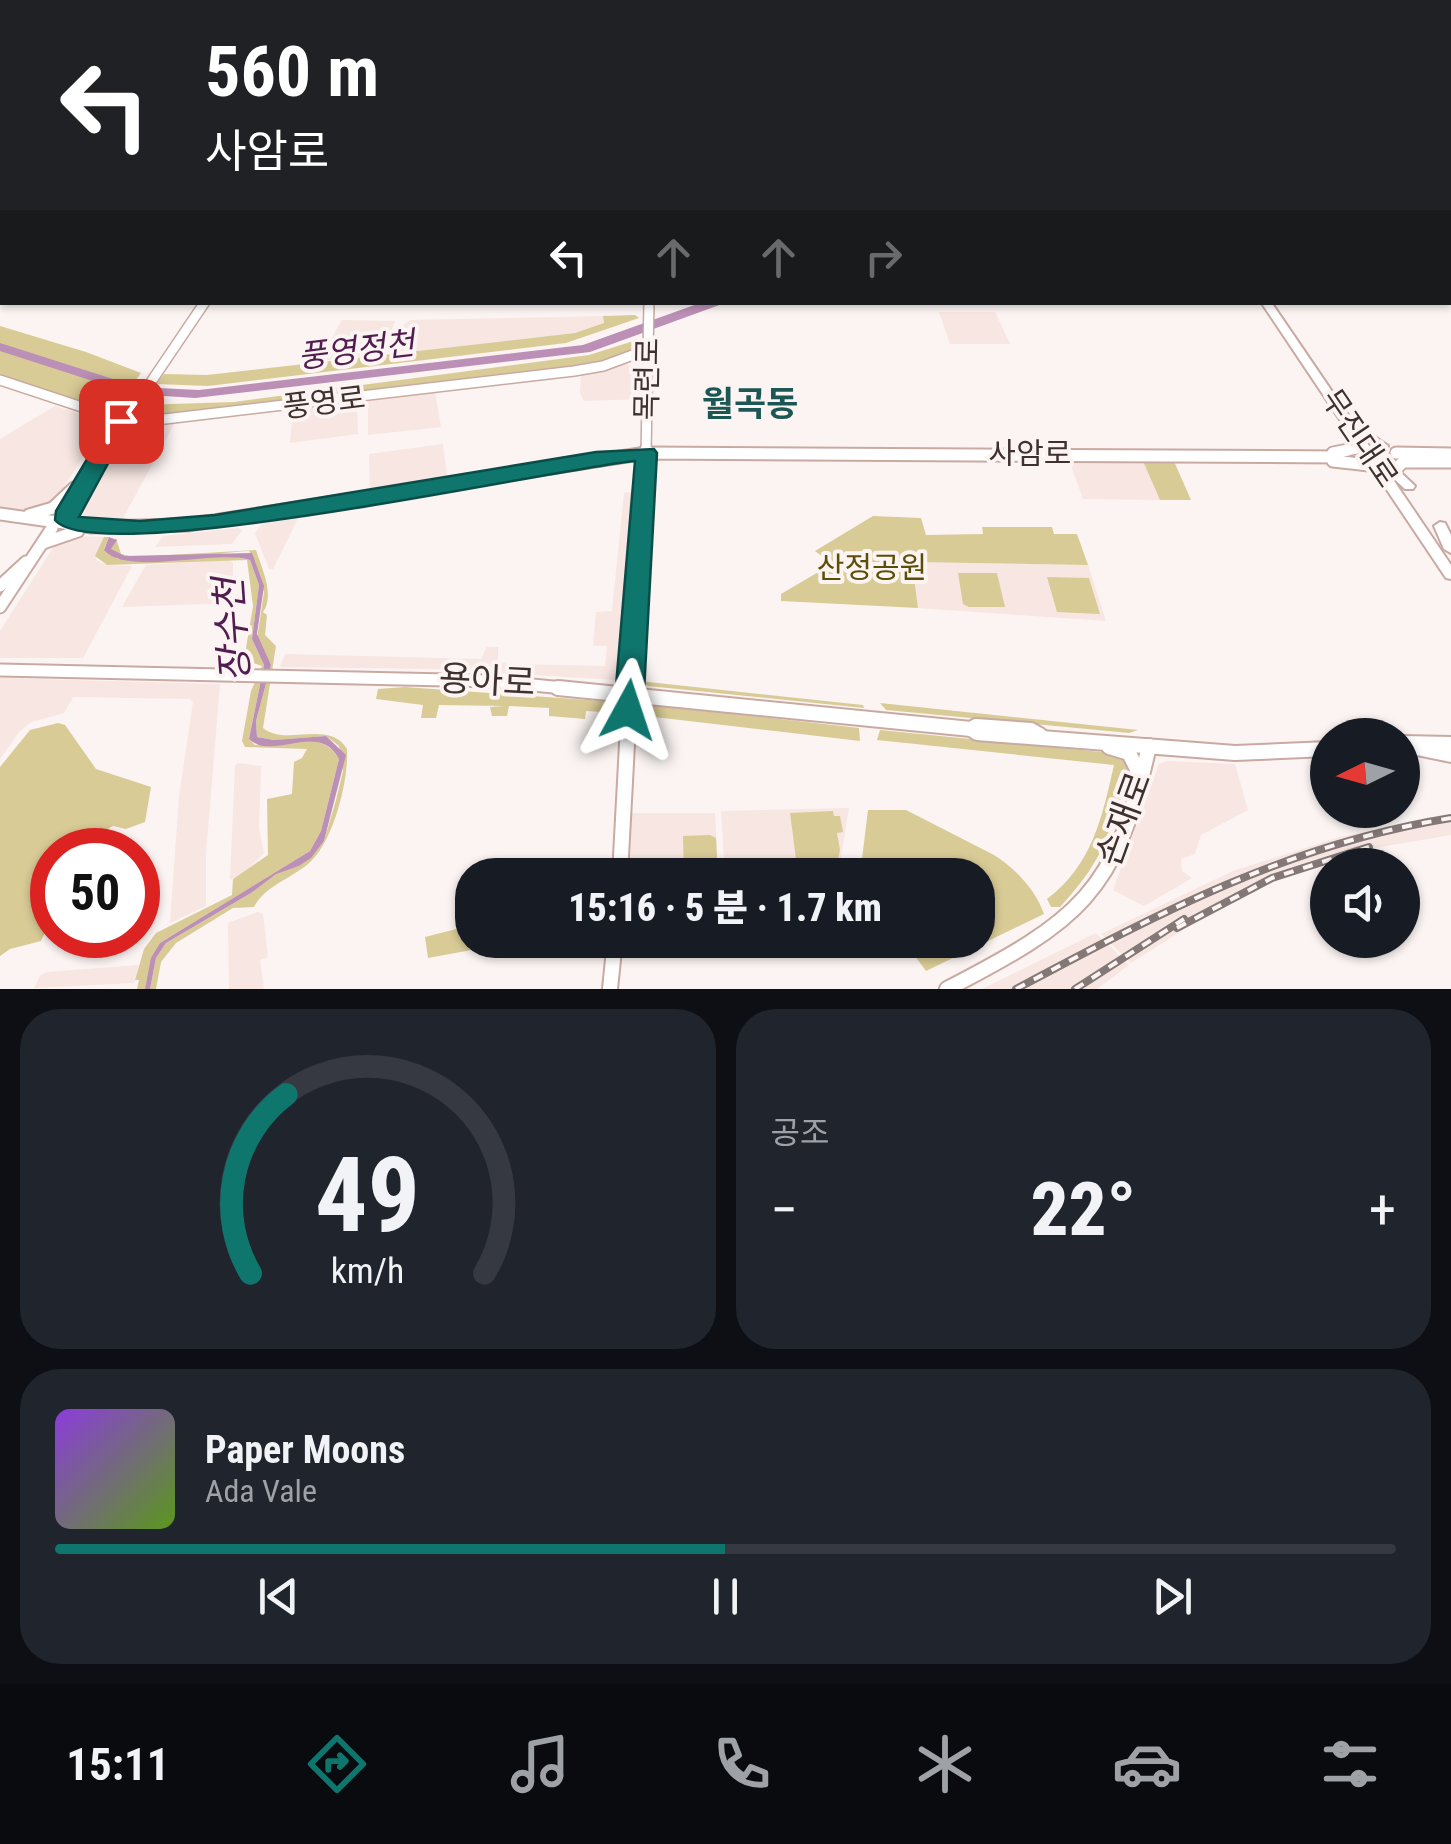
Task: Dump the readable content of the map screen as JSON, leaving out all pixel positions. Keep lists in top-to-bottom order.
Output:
{
  "streets": {
    "highway": ["무진대로"],
    "main road": [
      "목련로",
      "풍영로",
      "사암로",
      "용아로",
      "손재로"
    ]
  },
  "crossings": [
    ["목련로", "풍영로"],
    ["목련로", "사암로"],
    ["목련로", "용아로"],
    ["용아로", "손재로"]
  ],
  "districts": ["월곡동"],
  "water": ["풍영정천", "장수천"],
  "parks": ["산정공원"],
  "north": "left",
  "page": {
    "turn": ["560 m", "사암로"],
    "limit": "50",
    "trip": "15:16 · 5 분 · 1.7 km",
    "tile": "공조",
    "heat": ["−", "22°", "+"],
    "song": ["Paper Moons", "Ada Vale"],
    "tabs": "15:11",
    "gauge": ["49", "km/h"]
  }
}
